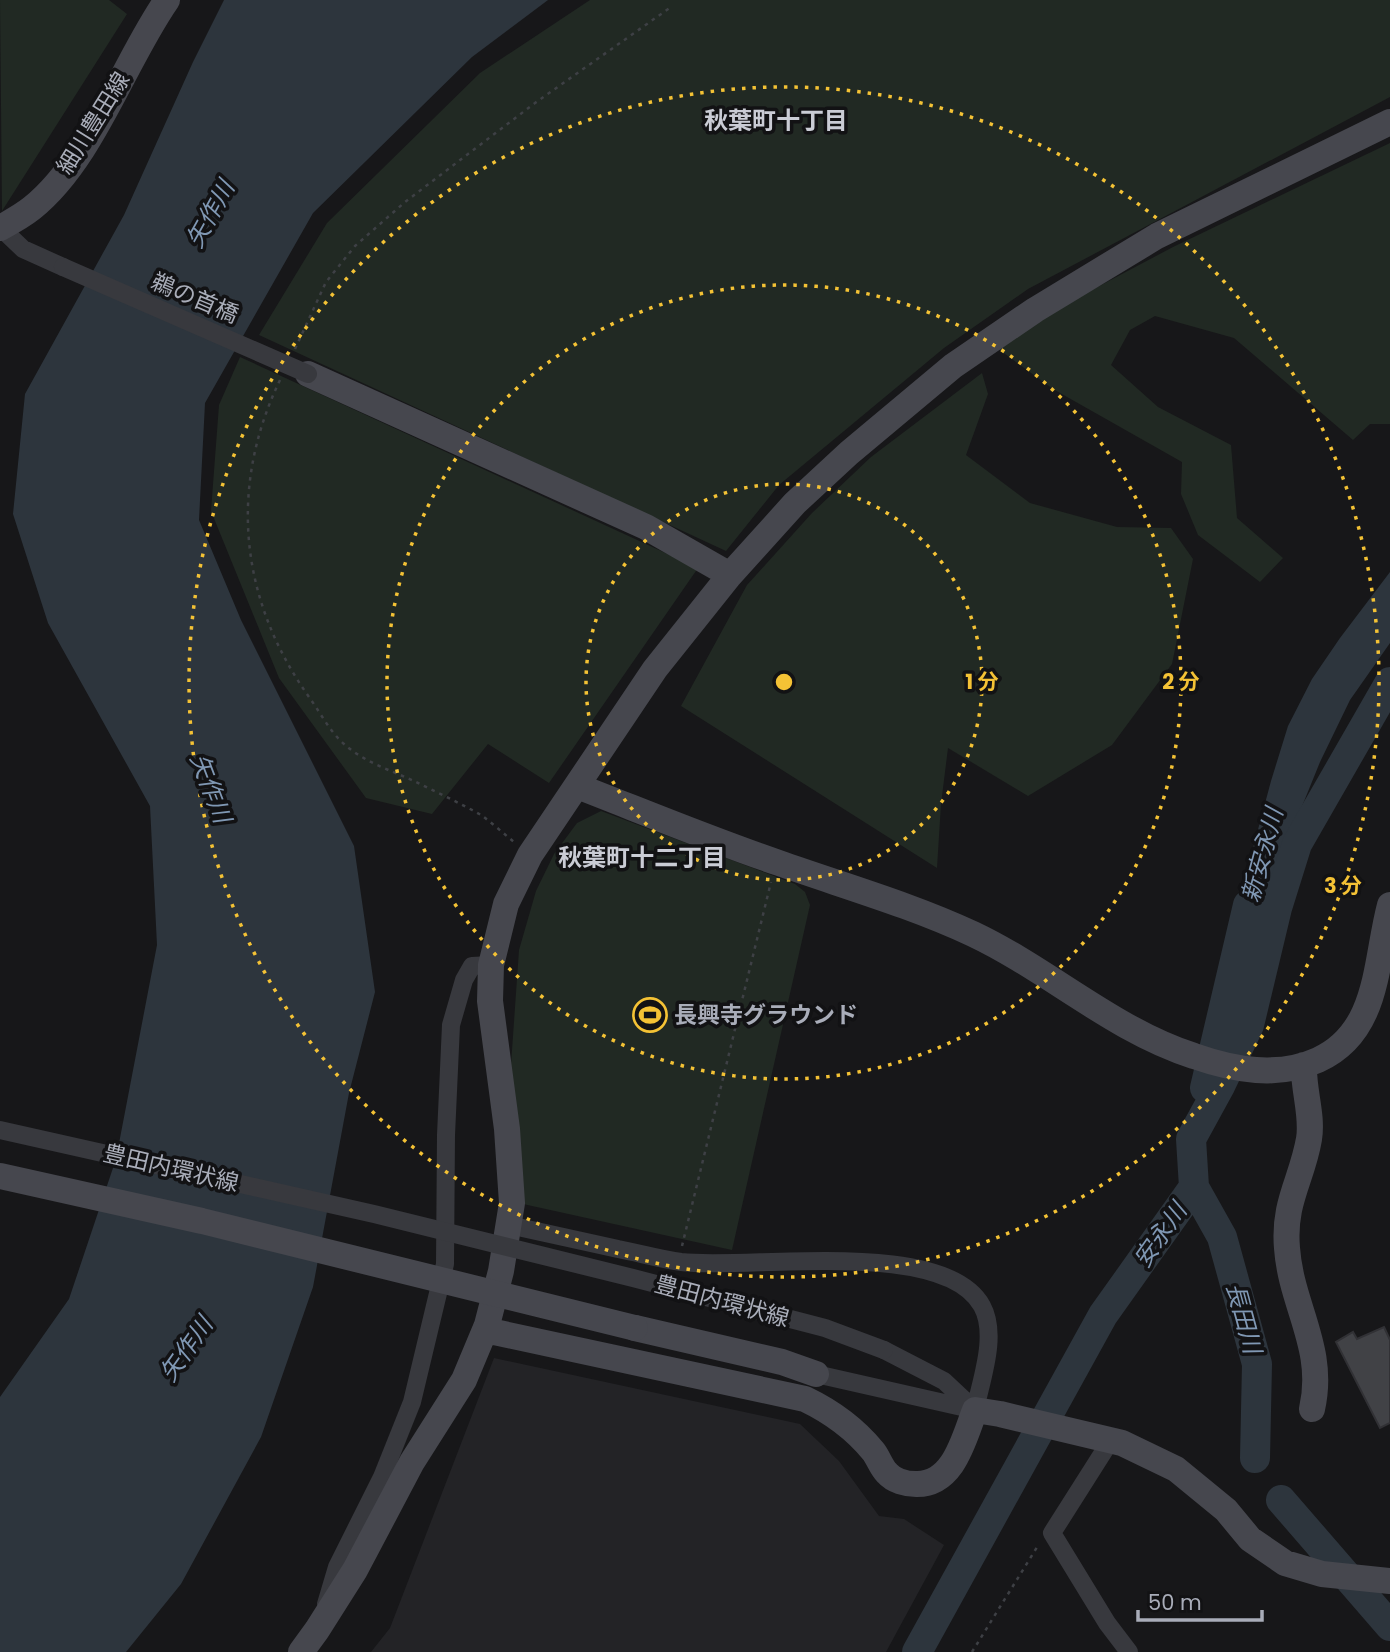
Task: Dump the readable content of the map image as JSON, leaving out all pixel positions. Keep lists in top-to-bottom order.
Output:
{
  "streets": {
    "street": ["細川豊田線", "鵜の首橋", "豊田内環状線"]
  },
  "crossings": [
    ["細川豊田線", "鵜の首橋"]
  ],
  "districts": ["秋葉町十丁目", "秋葉町十二丁目"],
  "water": [
    "矢作川",
    "新安永川",
    "安永川",
    "長田川"
  ],
  "places": {
    "sports": ["長興寺グラウンド"]
  },
  "scale_bar": "50 m",
  "rings": ["1 分", "2 分", "3 分"]
}
